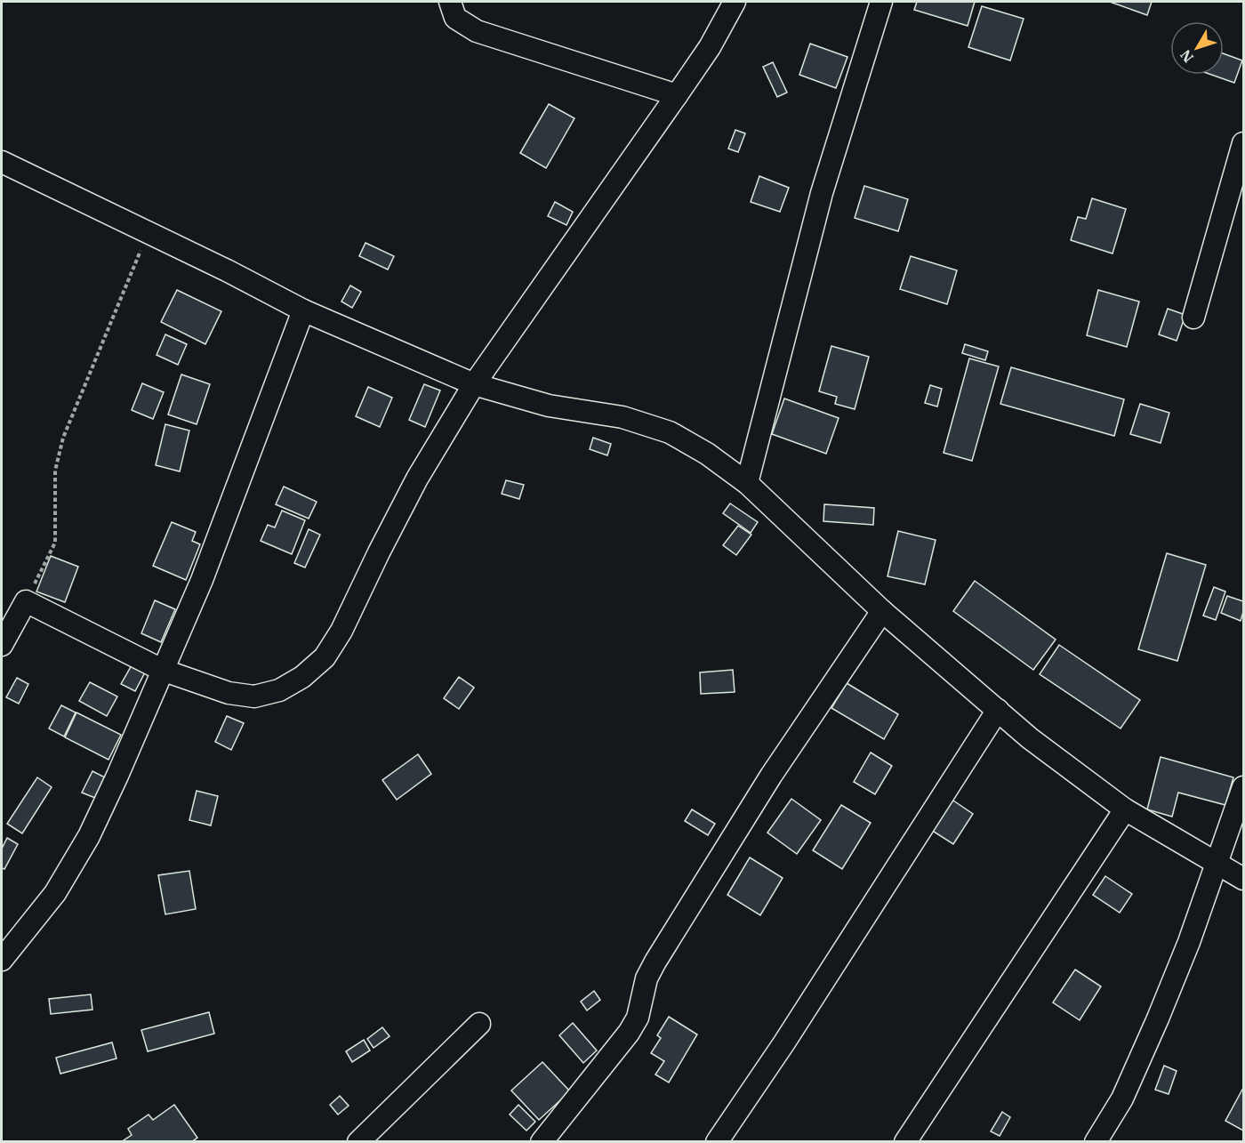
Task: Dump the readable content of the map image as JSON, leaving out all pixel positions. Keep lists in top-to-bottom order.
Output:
{
  "north": "bottom left"
}
